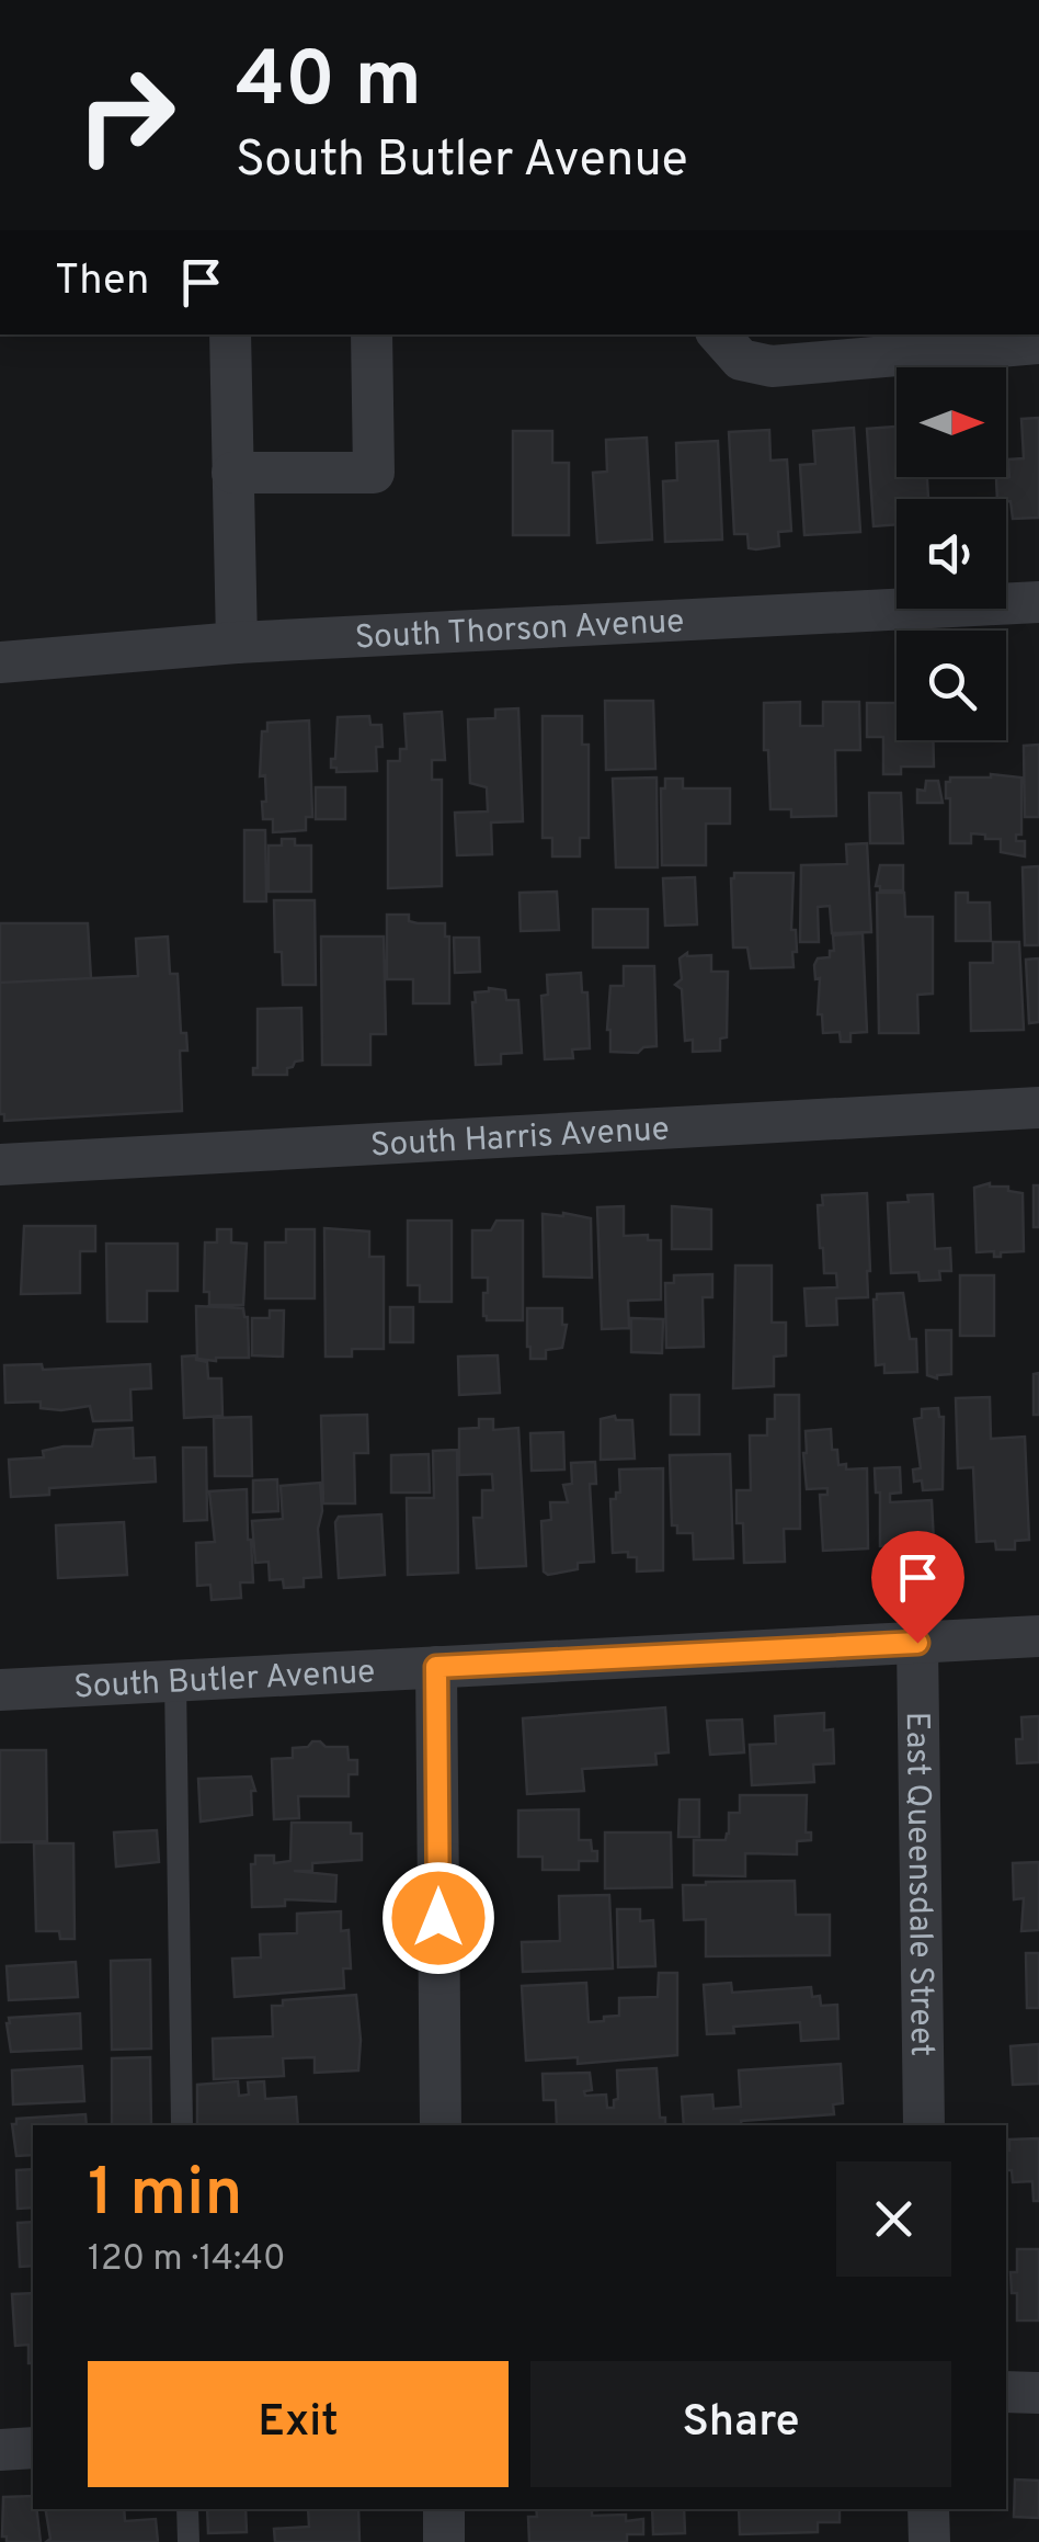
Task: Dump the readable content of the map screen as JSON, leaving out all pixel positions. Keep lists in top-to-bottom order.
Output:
{
  "streets": {
    "street": [
      "South Thorson Avenue",
      "South Harris Avenue",
      "South Butler Avenue",
      "East Queensdale Street"
    ]
  },
  "crossings": [
    ["South Butler Avenue", "East Queensdale Street"]
  ],
  "north": "right",
  "page": {
    "turn": ["40 m", "South Butler Avenue"],
    "then": "Then",
    "heading": ["1 min", "120 m · 14:40"],
    "buttons": ["Exit", "Share"]
  }
}
